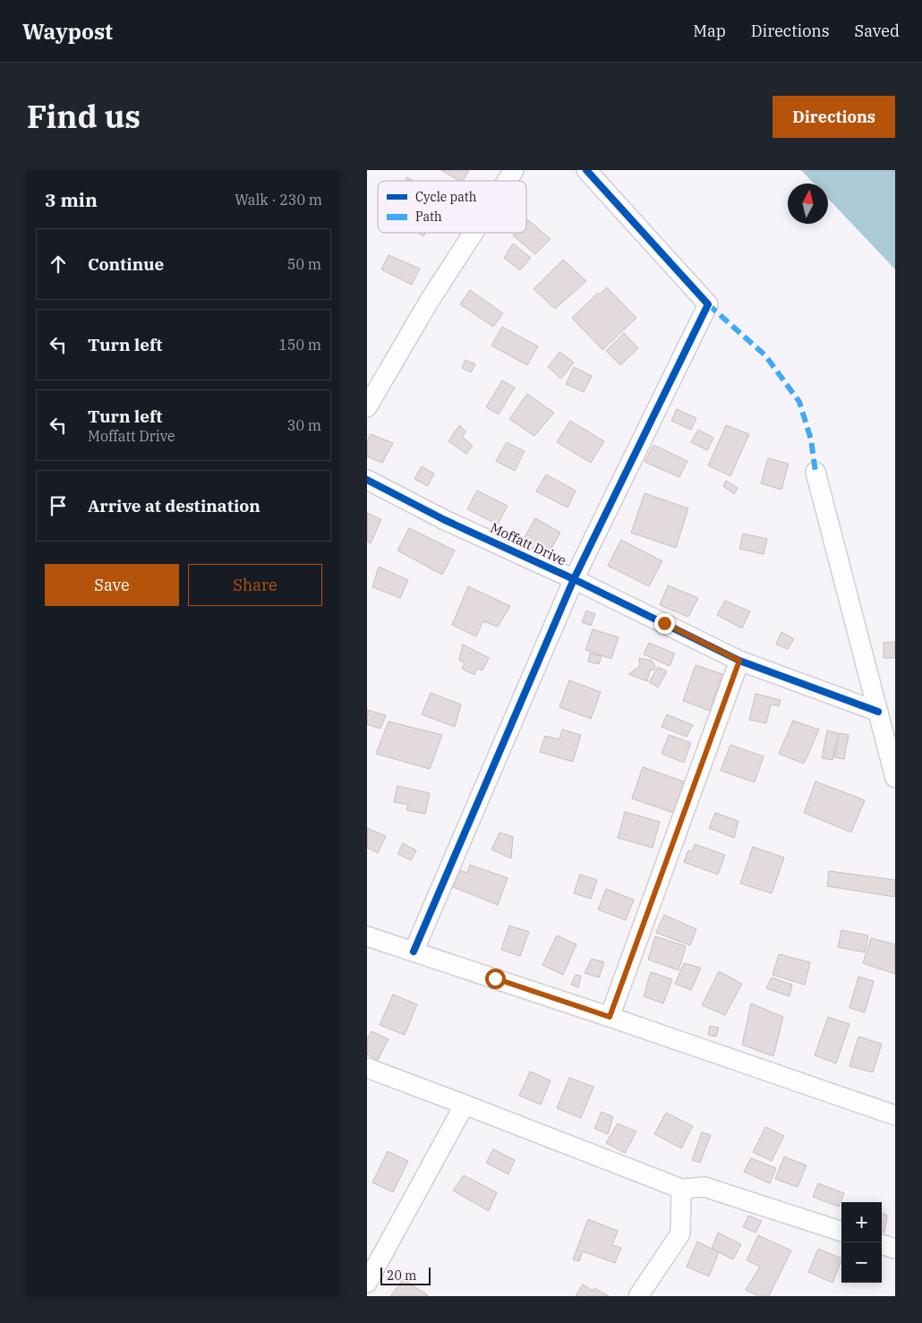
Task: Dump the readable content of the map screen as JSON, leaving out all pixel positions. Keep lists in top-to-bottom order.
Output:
{
  "streets": {
    "street": ["Moffatt Drive"]
  },
  "legend": ["Cycle path", "Path"],
  "scale_bar": "20 m",
  "north": "top",
  "page": {
    "header": "Waypost",
    "nav": ["Map", "Directions", "Saved"],
    "title": "Find us",
    "buttons": [
      "Directions",
      ["Save", "Share"]
    ],
    "heading": ["3 min", "Walk · 230 m"],
    "list": [
      ["Continue", "50 m"],
      ["Turn left", "150 m"],
      ["Turn left", "Moffatt Drive", "30 m"],
      "Arrive at destination"
    ],
    "map_buttons": ["+", "−"],
    "scale": "20 m"
  }
}
